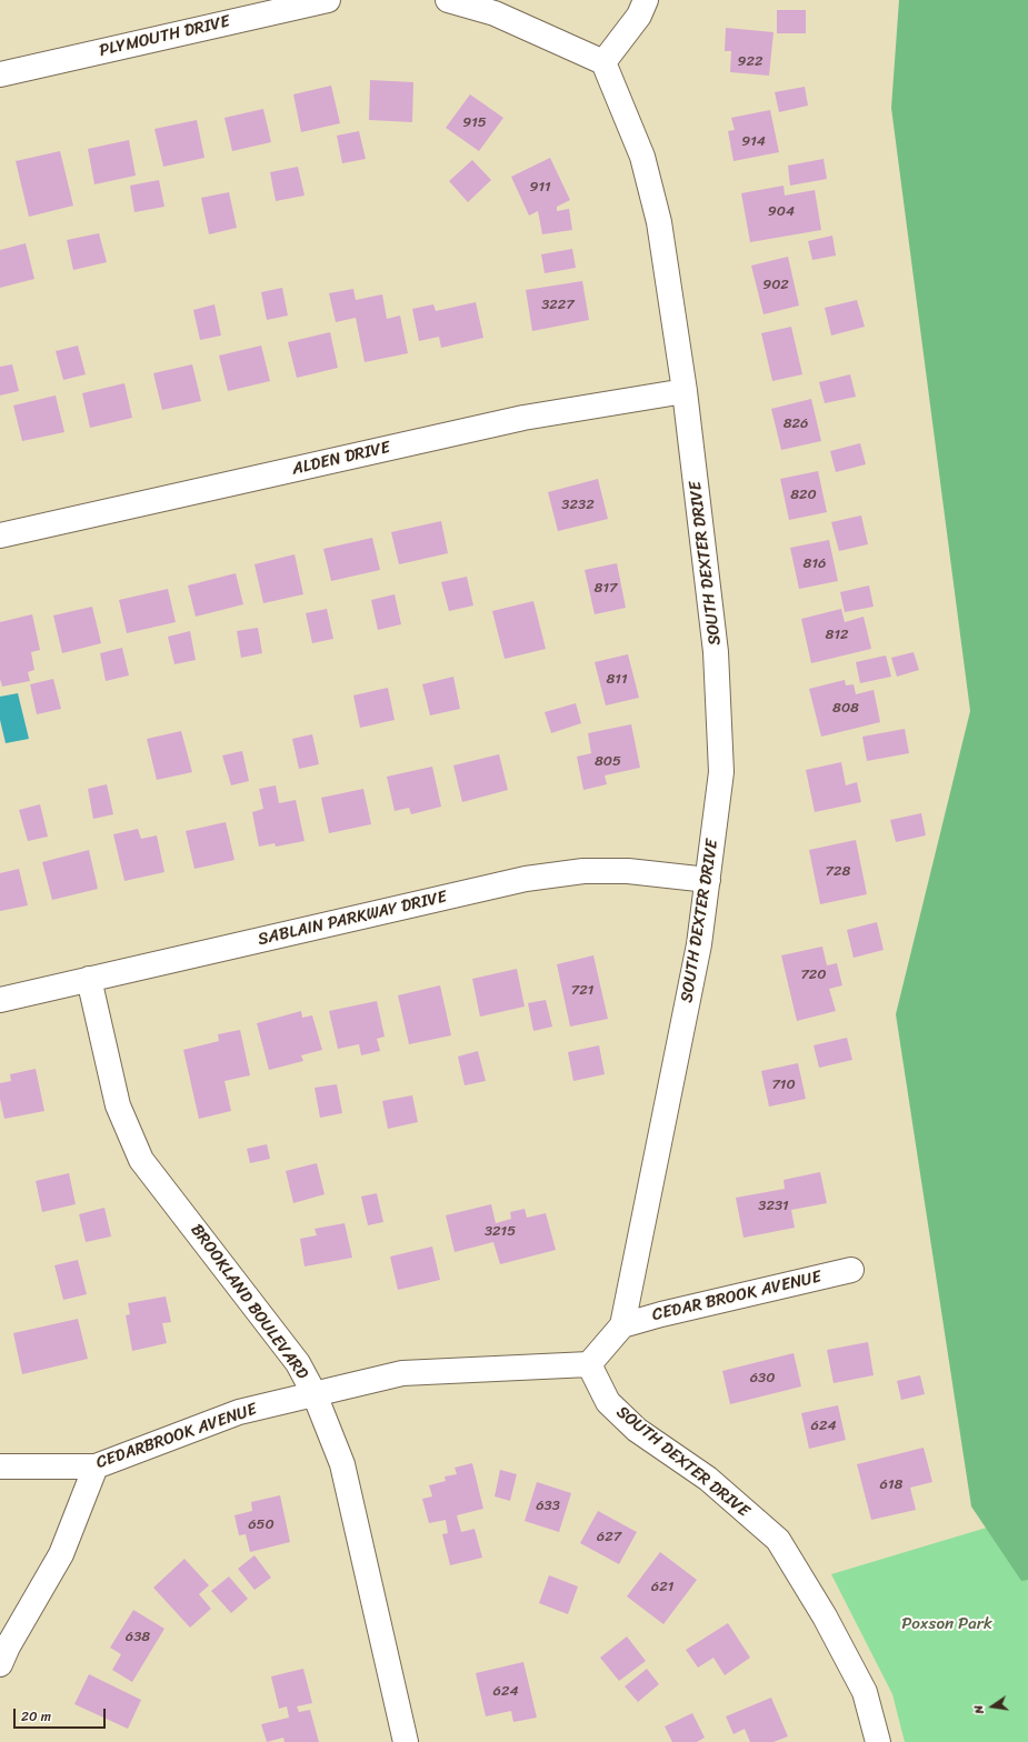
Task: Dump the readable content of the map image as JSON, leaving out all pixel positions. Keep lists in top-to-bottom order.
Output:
{
  "streets": {
    "street": [
      "PLYMOUTH DRIVE",
      "ALDEN DRIVE",
      "SOUTH DEXTER DRIVE",
      "SABLAIN PARKWAY DRIVE",
      "CEDAR BROOK AVENUE",
      "BROOKLAND BOULEVARD",
      "CEDARBROOK AVENUE"
    ]
  },
  "crossings": [
    ["ALDEN DRIVE", "SOUTH DEXTER DRIVE"],
    ["SOUTH DEXTER DRIVE", "SABLAIN PARKWAY DRIVE"],
    ["SOUTH DEXTER DRIVE", "CEDAR BROOK AVENUE"],
    ["SOUTH DEXTER DRIVE", "CEDARBROOK AVENUE"],
    ["SABLAIN PARKWAY DRIVE", "BROOKLAND BOULEVARD"],
    ["BROOKLAND BOULEVARD", "CEDARBROOK AVENUE"]
  ],
  "parks": ["Poxson Park"],
  "house_numbers": [
    "922",
    "915",
    "914",
    "911",
    "904",
    "902",
    "3227",
    "826",
    "820",
    "3232",
    "816",
    "817",
    "812",
    "811",
    "808",
    "805",
    "728",
    "720",
    "721",
    "710",
    "3231",
    "3215",
    "630",
    "624",
    "618",
    "633",
    "650",
    "627",
    "621",
    "638",
    "624"
  ],
  "scale_bar": "20 m",
  "north": "left"
}
